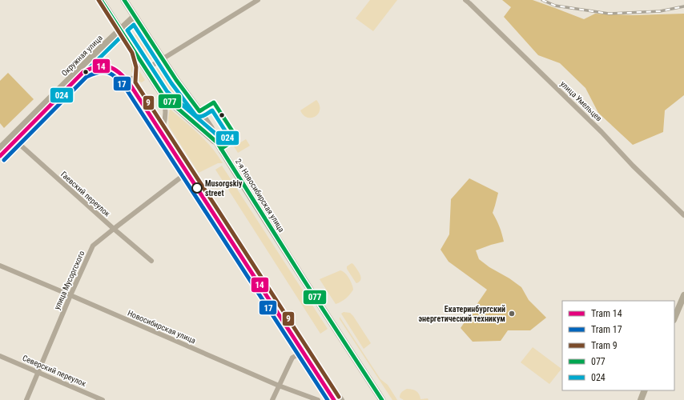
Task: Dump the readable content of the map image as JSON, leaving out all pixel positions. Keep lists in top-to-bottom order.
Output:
{
  "streets": {
    "main road": ["Окружная улица", "2-я Новосибирская улица"],
    "street": [
      "улица Умельцев",
      "Гаевский переулок",
      "улица Мусоргского",
      "Новосибирская улица",
      "Северский переулок"
    ]
  },
  "crossings": [
    ["Окружная улица", "Гаевский переулок"],
    ["Окружная улица", "2-я Новосибирская улица"],
    ["Гаевский переулок", "улица Мусоргского"],
    ["улица Мусоргского", "Новосибирская улица"],
    ["улица Мусоргского", "Северский переулок"]
  ],
  "places": ["Musorgskiy street", "Екатеринбургский энергетический техникум"],
  "lines": [
    "tram line 9",
    "transit line 077",
    "transit line 024",
    "tram line 14",
    "tram line 17"
  ],
  "legend": [
    "Tram 14",
    "Tram 17",
    "Tram 9",
    "077",
    "024"
  ]
}
